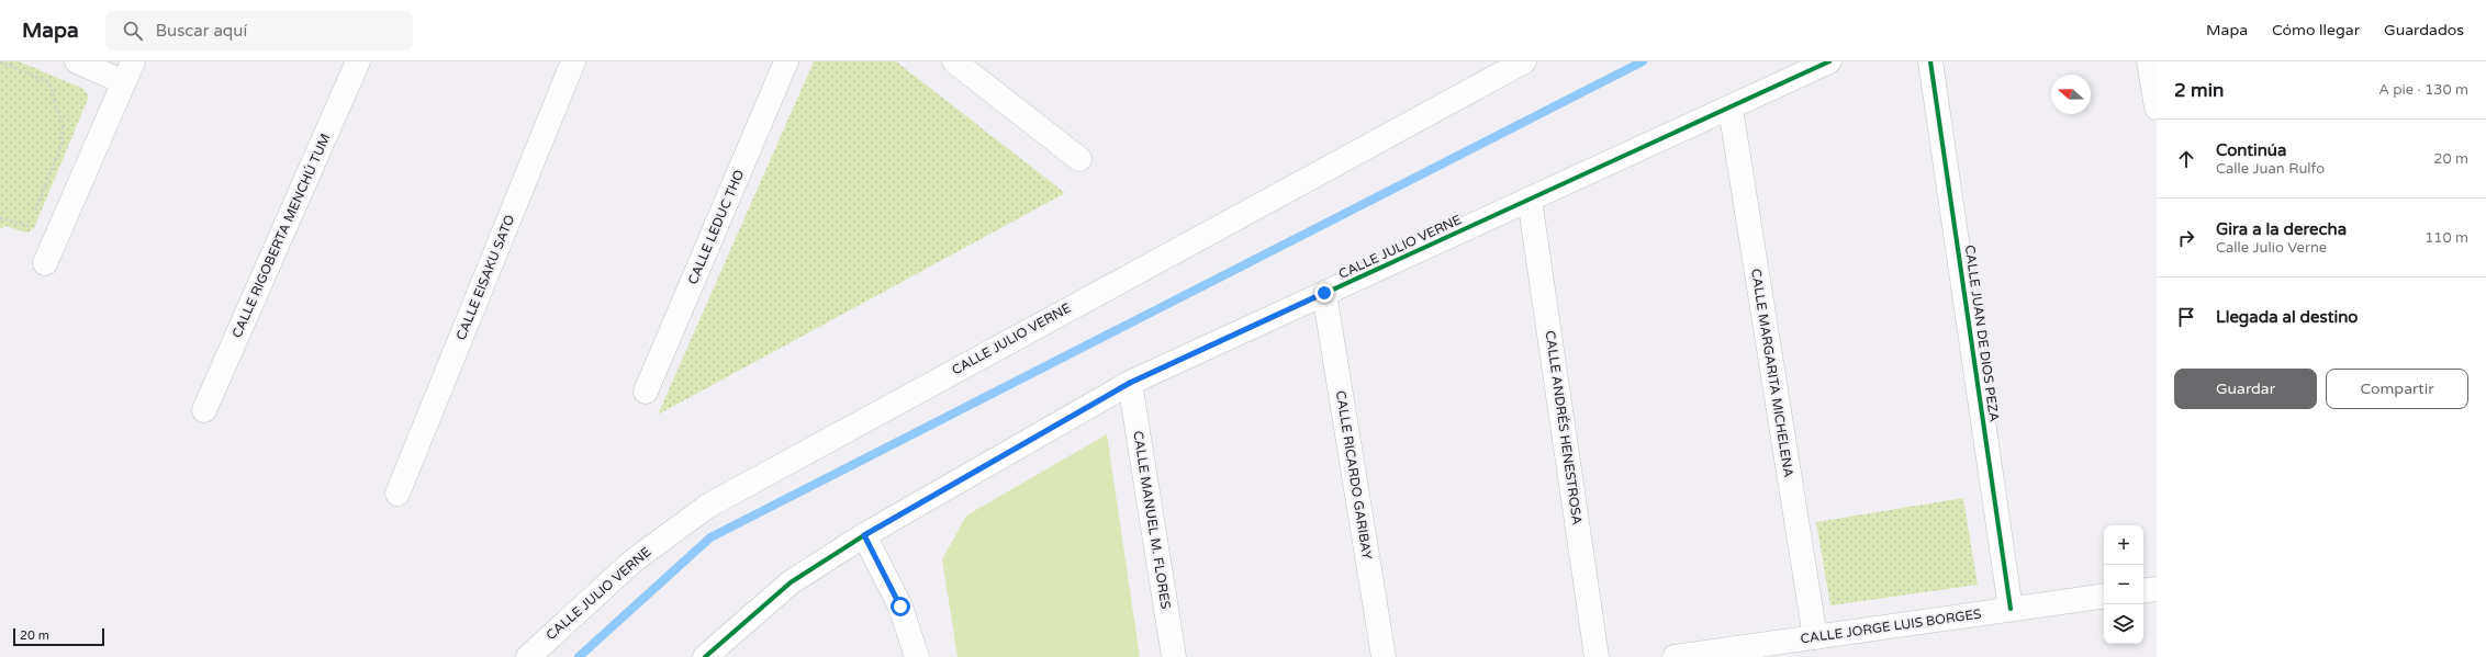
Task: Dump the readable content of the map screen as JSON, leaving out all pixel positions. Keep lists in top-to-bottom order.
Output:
{
  "streets": {
    "street": [
      "CALLE LEDUC THO",
      "CALLE RIGOBERTA MENCHÚ TUM",
      "CALLE JULIO VERNE",
      "CALLE EISAKU SATO",
      "CALLE JUAN DE DIOS PEZA",
      "CALLE MARGARITA MICHELENA",
      "CALLE ANDRÉS HENESTROSA",
      "CALLE RICARDO GARIBAY",
      "CALLE MANUEL M. FLORES",
      "CALLE JORGE LUIS BORGES"
    ]
  },
  "crossings": [
    ["CALLE JULIO VERNE", "CALLE MARGARITA MICHELENA"],
    ["CALLE JULIO VERNE", "CALLE ANDRÉS HENESTROSA"],
    ["CALLE JULIO VERNE", "CALLE RICARDO GARIBAY"],
    ["CALLE JULIO VERNE", "CALLE MANUEL M. FLORES"],
    ["CALLE JUAN DE DIOS PEZA", "CALLE JORGE LUIS BORGES"],
    ["CALLE MARGARITA MICHELENA", "CALLE JORGE LUIS BORGES"]
  ],
  "scale_bar": "20 m",
  "north": "left",
  "page": {
    "header": "Mapa",
    "search": "Buscar aquí",
    "nav": ["Mapa", "Cómo llegar", "Guardados"],
    "heading": ["2 min", "A pie · 130 m"],
    "list": [
      ["Continúa", "Calle Juan Rulfo", "20 m"],
      ["Gira a la derecha", "Calle Julio Verne", "110 m"],
      "Llegada al destino"
    ],
    "buttons": ["Guardar", "Compartir"],
    "map_buttons": ["+", "−"],
    "scale": "20 m"
  }
}
